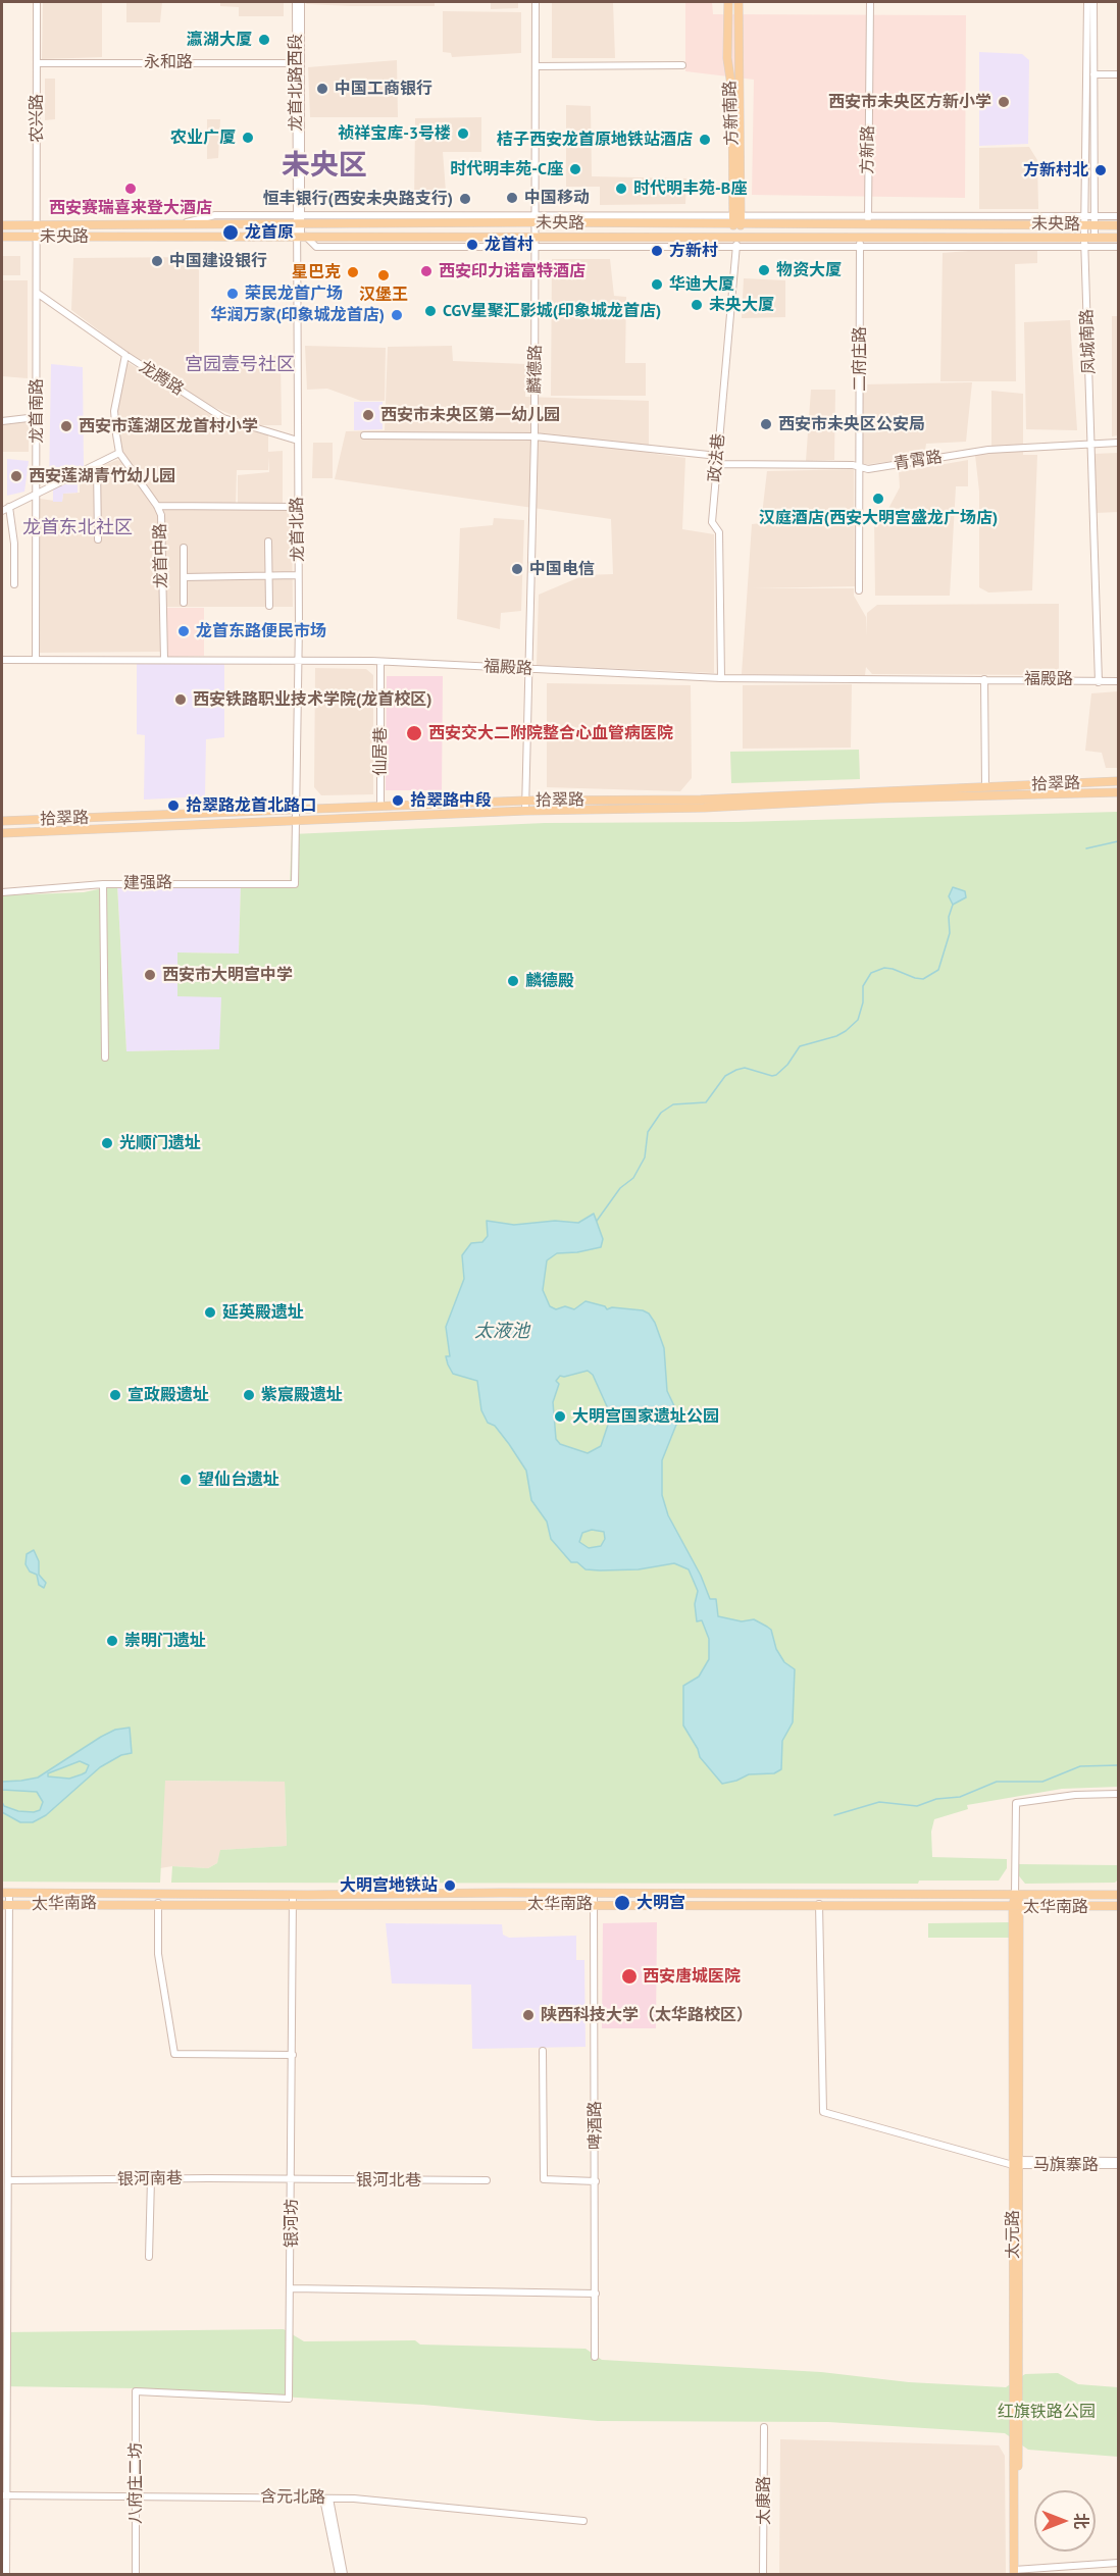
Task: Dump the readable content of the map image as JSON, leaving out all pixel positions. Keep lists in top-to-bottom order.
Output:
{
  "streets": {
    "main road": [
      "方新南路",
      "未央路",
      "拾翠路",
      "太华南路",
      "太元路"
    ],
    "street": [
      "永和路",
      "龙首北路西段",
      "农兴路",
      "方新路",
      "凤城南路",
      "二府庄路",
      "麟德路",
      "龙腾路",
      "龙首南路",
      "政法巷",
      "青霄路",
      "龙首北路",
      "龙首中路",
      "福殿路",
      "仙居巷",
      "建强路",
      "啤酒路",
      "马旗寨路",
      "银河南巷",
      "银河北巷",
      "银河坊",
      "八府庄二坊",
      "含元北路",
      "太康路"
    ]
  },
  "crossings": [
    ["永和路", "龙首北路西段"],
    ["永和路", "农兴路"],
    ["龙首北路西段", "未央路"],
    ["龙首北路西段", "龙首北路"],
    ["方新南路", "未央路"],
    ["农兴路", "未央路"],
    ["农兴路", "龙首南路"],
    ["方新路", "未央路"],
    ["未央路", "凤城南路"],
    ["未央路", "二府庄路"],
    ["未央路", "麟德路"],
    ["未央路", "龙首南路"],
    ["未央路", "政法巷"],
    ["未央路", "龙首北路"],
    ["凤城南路", "青霄路"],
    ["凤城南路", "福殿路"],
    ["二府庄路", "青霄路"],
    ["麟德路", "福殿路"],
    ["麟德路", "拾翠路"],
    ["龙腾路", "龙首南路"],
    ["龙腾路", "龙首北路"],
    ["龙腾路", "龙首中路"],
    ["龙首南路", "福殿路"],
    ["政法巷", "青霄路"],
    ["政法巷", "福殿路"],
    ["龙首北路", "福殿路"],
    ["龙首北路", "拾翠路"],
    ["龙首北路", "建强路"],
    ["龙首中路", "福殿路"],
    ["福殿路", "仙居巷"],
    ["仙居巷", "拾翠路"],
    ["太华南路", "啤酒路"],
    ["太华南路", "银河坊"],
    ["太华南路", "太元路"],
    ["马旗寨路", "太元路"],
    ["银河南巷", "银河北巷"],
    ["银河南巷", "银河坊"],
    ["银河北巷", "银河坊"],
    ["银河坊", "八府庄二坊"],
    ["八府庄二坊", "含元北路"]
  ],
  "districts": ["未央区", "宫园壹号社区", "龙首东北社区"],
  "water": ["太液池"],
  "parks": ["红旗铁路公园"],
  "places": [
    "瀛湖大厦",
    "中国工商银行",
    "西安市未央区方新小学",
    "祯祥宝库-3号楼",
    "农业广厦",
    "桔子西安龙首原地铁站酒店",
    "时代明丰苑-C座",
    "方新村北",
    "西安赛瑞喜来登大酒店",
    "时代明丰苑-B座",
    "中国移动",
    "恒丰银行(西安未央路支行)",
    "龙首原",
    "龙首村",
    "方新村",
    "中国建设银行",
    "物资大厦",
    "西安印力诺富特酒店",
    "星巴克",
    "汉堡王",
    "华迪大厦",
    "荣民龙首广场",
    "未央大厦",
    "CGV星聚汇影城(印象城龙首店)",
    "华润万家(印象城龙首店)",
    "西安市未央区第一幼儿园",
    "西安市未央区公安局",
    "西安市莲湖区龙首村小学",
    "西安莲湖青竹幼儿园",
    "汉庭酒店(西安大明宫盛龙广场店)",
    "中国电信",
    "龙首东路便民市场",
    "西安铁路职业技术学院(龙首校区)",
    "西安交大二附院整合心血管病医院",
    "拾翠路中段",
    "拾翠路龙首北路口",
    "西安市大明宫中学",
    "麟德殿",
    "光顺门遗址",
    "延英殿遗址",
    "宣政殿遗址",
    "紫宸殿遗址",
    "大明宫国家遗址公园",
    "望仙台遗址",
    "崇明门遗址",
    "大明宫地铁站",
    "大明宫",
    "西安唐城医院",
    "陕西科技大学（太华路校区）"
  ],
  "north": "right"
}
